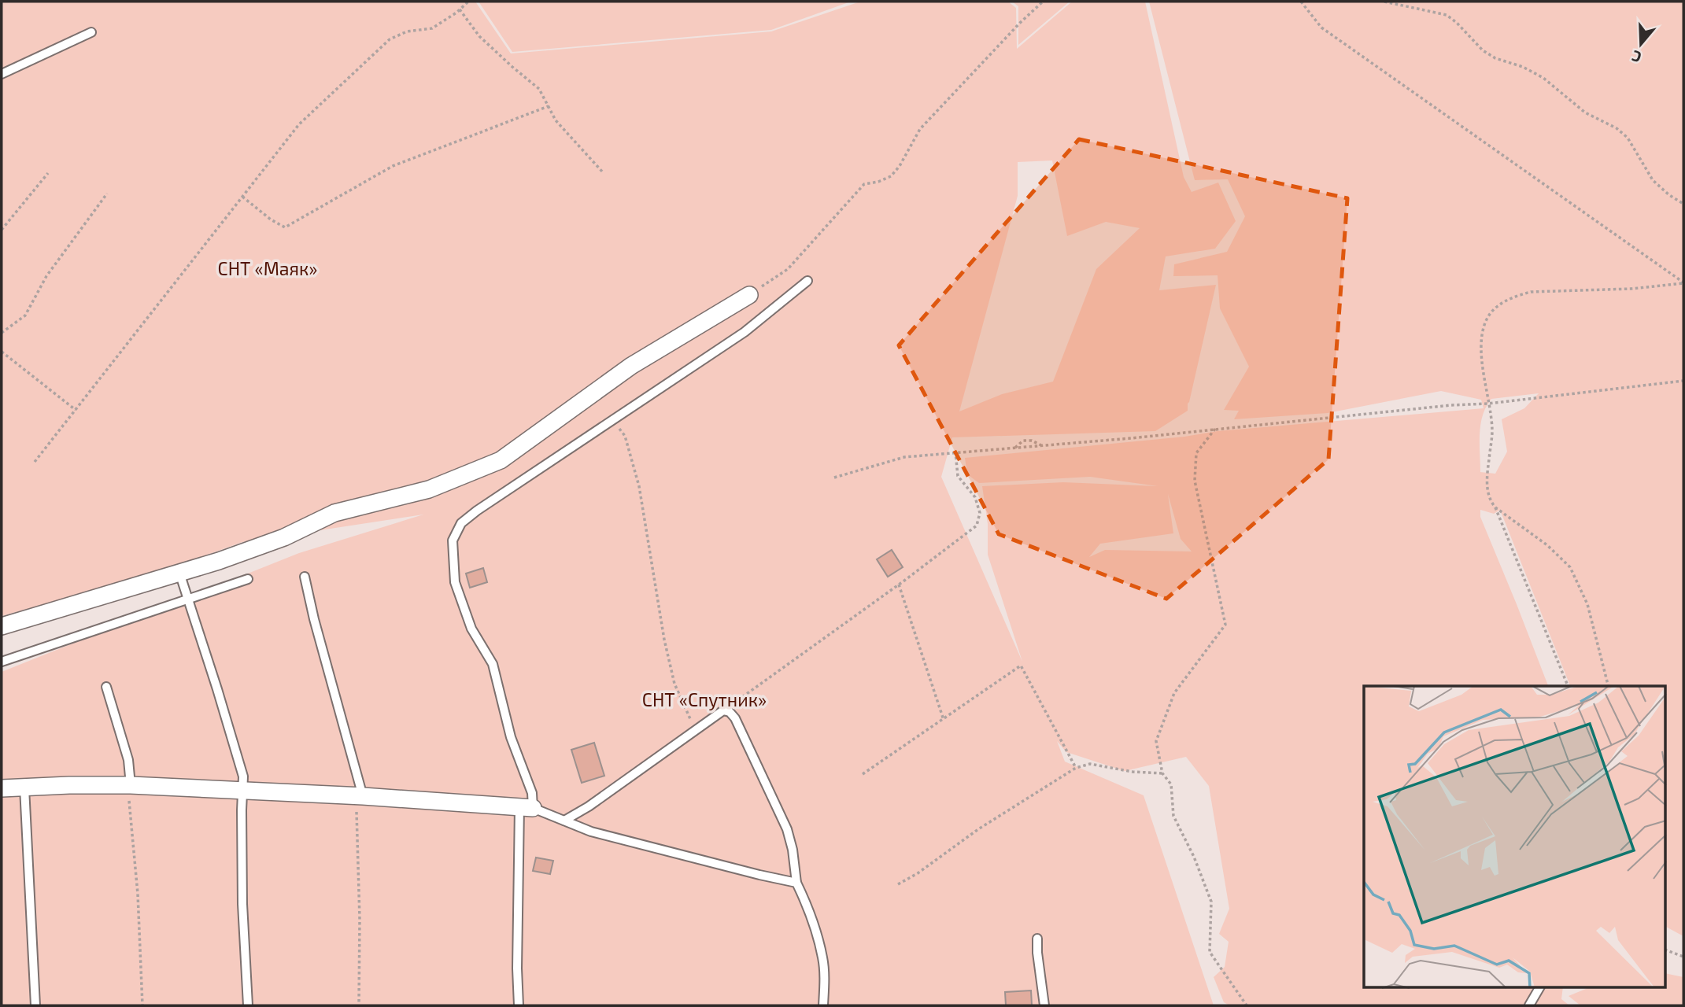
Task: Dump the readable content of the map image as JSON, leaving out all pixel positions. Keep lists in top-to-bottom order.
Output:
{
  "parks": ["СНТ «Маяк»", "СНТ «Спутник»"],
  "north": "bottom"
}
